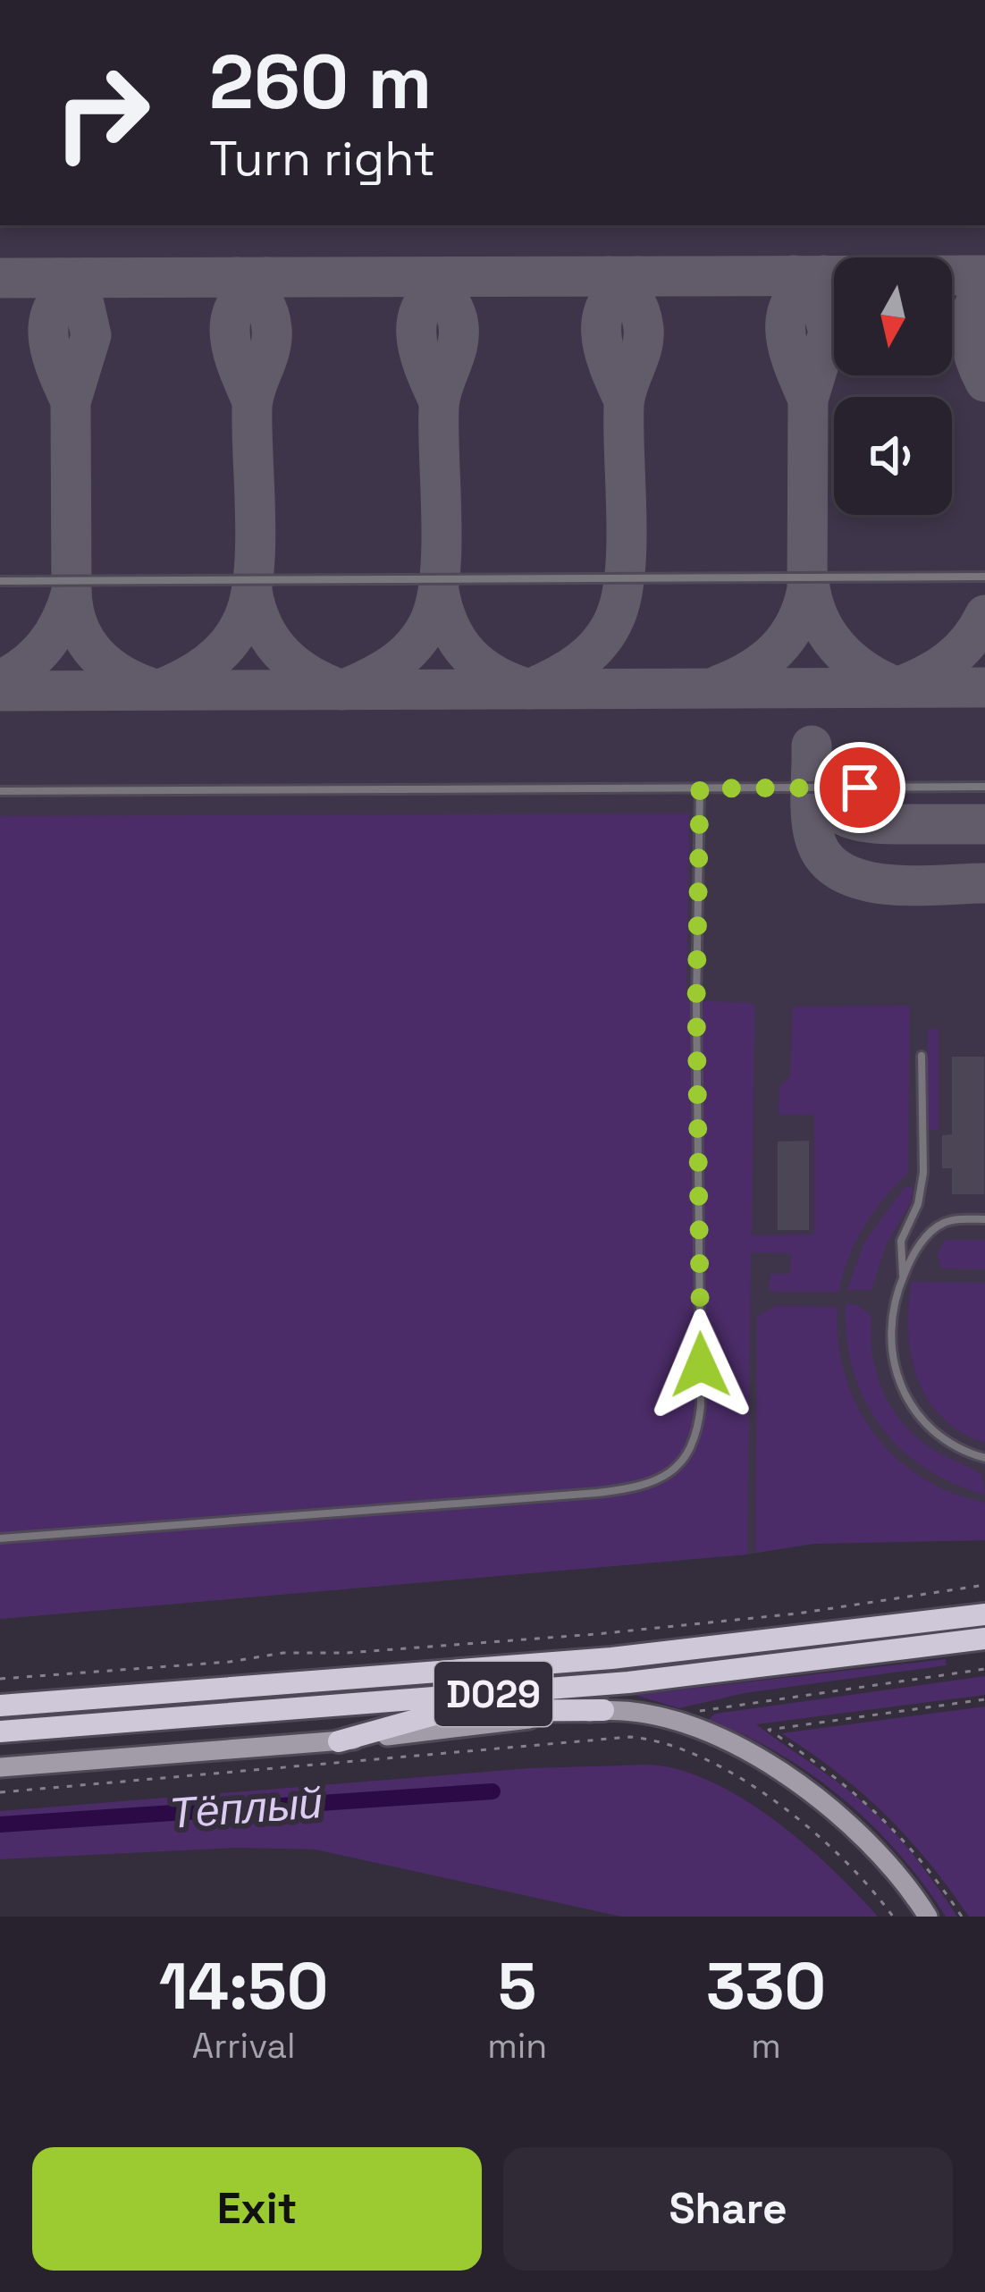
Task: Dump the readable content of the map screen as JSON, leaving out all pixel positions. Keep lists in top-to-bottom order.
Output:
{
  "streets": {
    "highway": ["D029"]
  },
  "water": ["Тёплый"],
  "north": "bottom",
  "page": {
    "turn": ["260 m", "Turn right"],
    "eta": [
      "14:50",
      "Arrival",
      "5",
      "min",
      "330",
      "m"
    ],
    "buttons": ["Exit", "Share"]
  }
}
